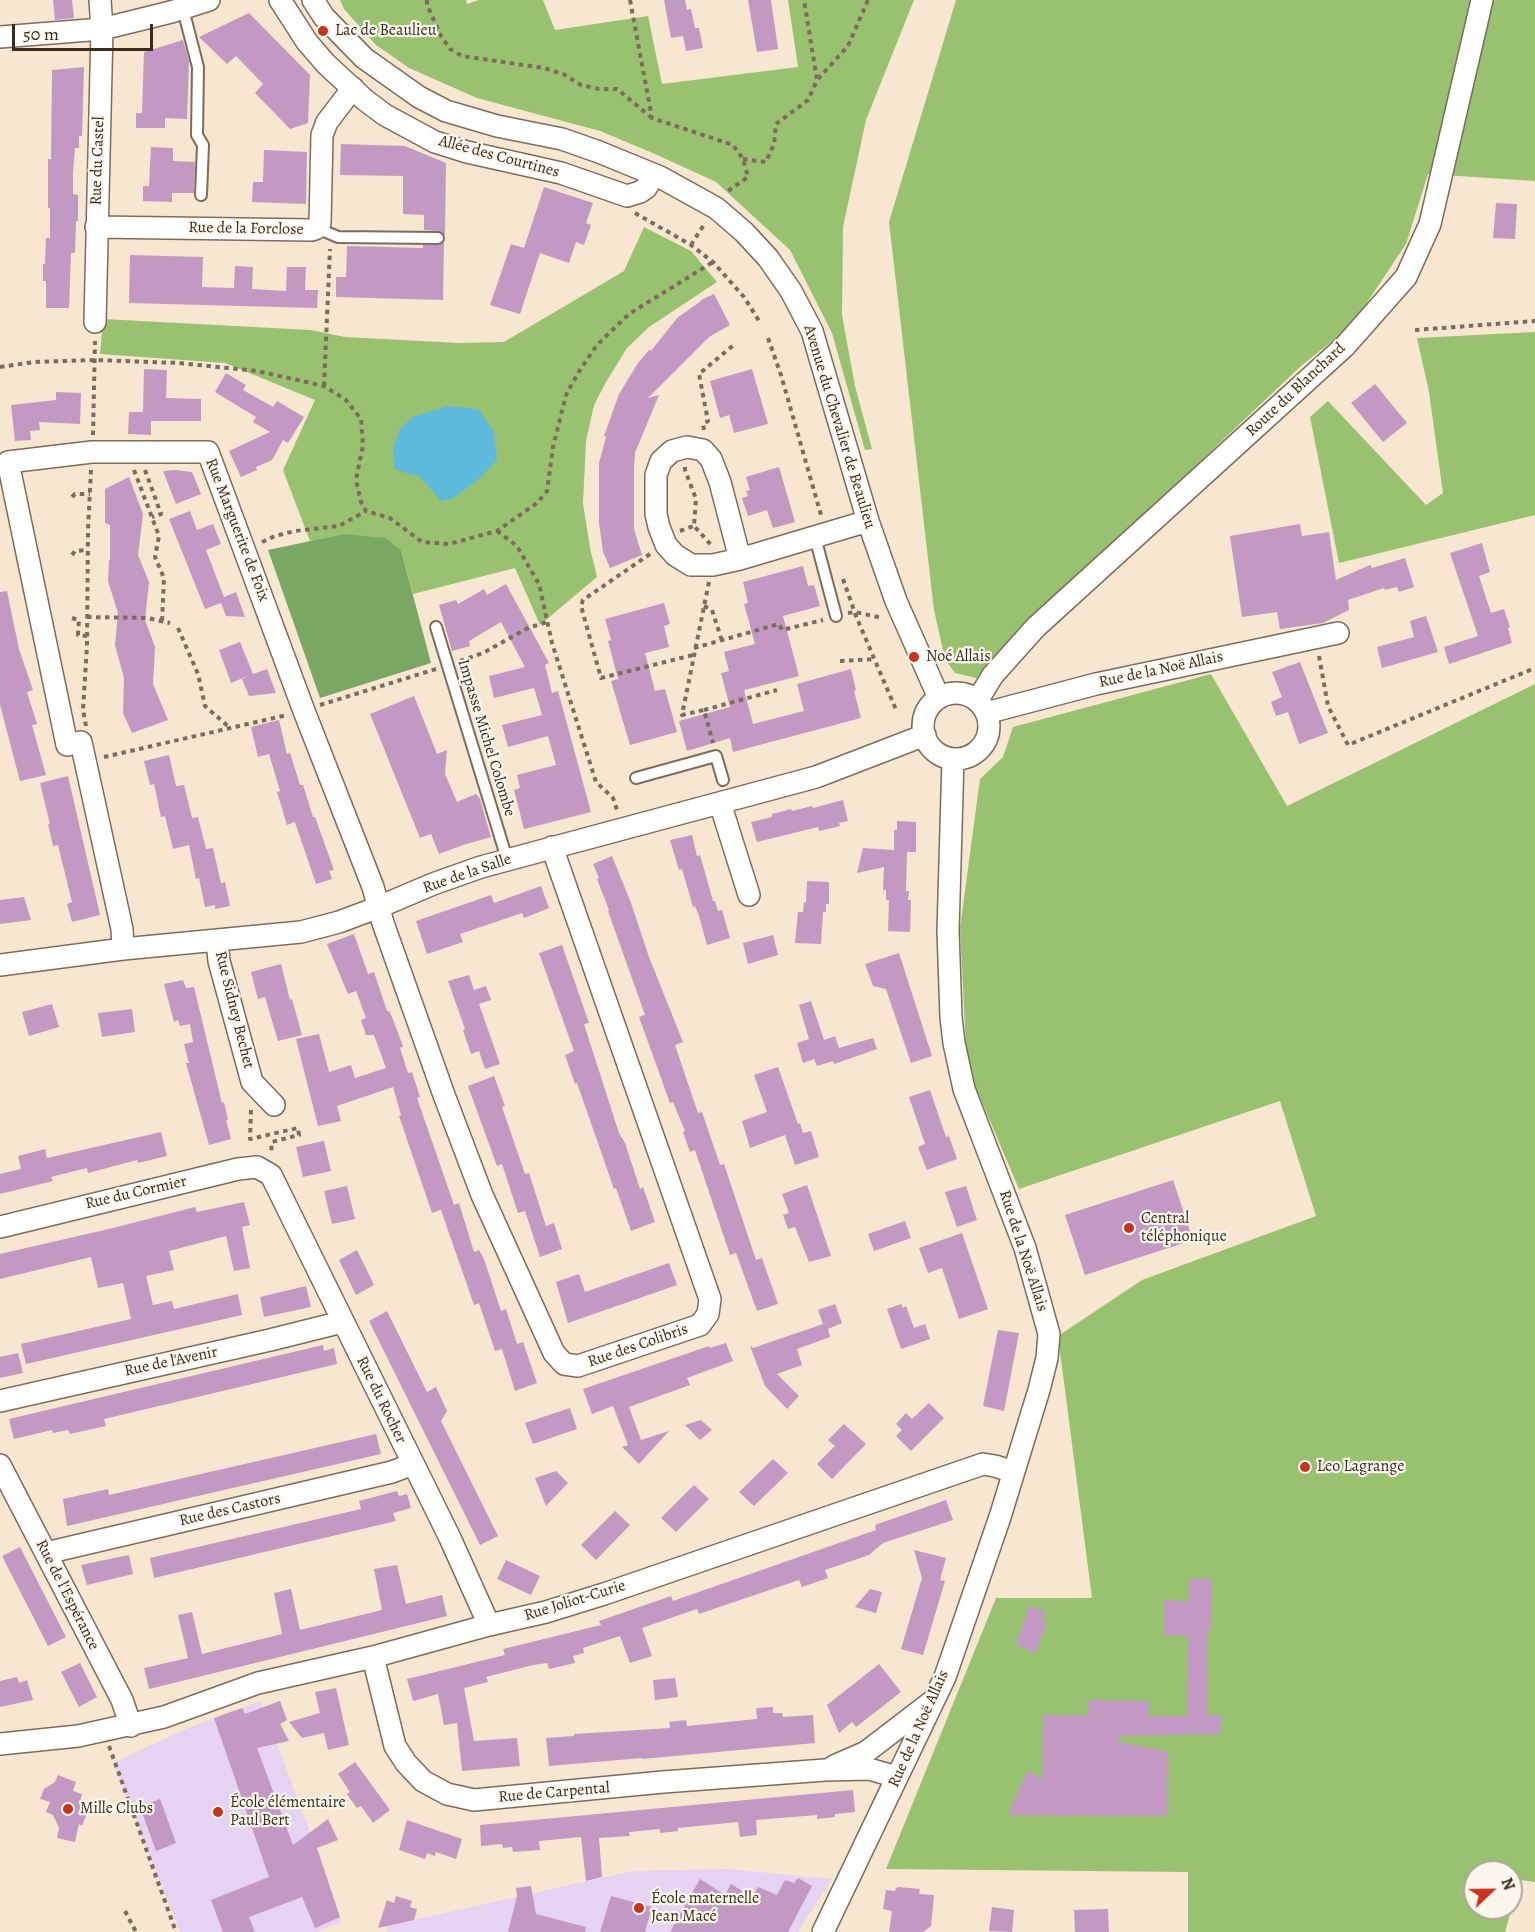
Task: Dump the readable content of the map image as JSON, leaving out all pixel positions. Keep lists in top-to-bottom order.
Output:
{
  "streets": {
    "street": [
      "Allée des Courtines",
      "Rue du Castel",
      "Rue de la Forclose",
      "Route du Blanchard",
      "Avenue du Chevalier de Beaulieu",
      "Rue Marguerite de Foix",
      "Rue de la Noë Allais",
      "Rue de la Salle",
      "Rue Sidney Bechet",
      "Rue du Cormier",
      "Rue des Colibris",
      "Rue de l'Avenir",
      "Rue du Rocher",
      "Rue des Castors",
      "Rue de l'Espérance",
      "Rue Joliot-Curie",
      "Rue de Carpental"
    ],
    "lane": ["Impasse Michel Colombe"]
  },
  "crossings": [
    ["Allée des Courtines", "Rue de la Forclose"],
    ["Allée des Courtines", "Avenue du Chevalier de Beaulieu"],
    ["Rue du Castel", "Rue de la Forclose"],
    ["Route du Blanchard", "Avenue du Chevalier de Beaulieu"],
    ["Route du Blanchard", "Rue de la Noë Allais"],
    ["Route du Blanchard", "Rue de la Salle"],
    ["Avenue du Chevalier de Beaulieu", "Rue de la Noë Allais"],
    ["Avenue du Chevalier de Beaulieu", "Rue de la Salle"],
    ["Rue Marguerite de Foix", "Rue de la Salle"],
    ["Rue Marguerite de Foix", "Rue des Colibris"],
    ["Rue de la Noë Allais", "Rue de la Salle"],
    ["Rue de la Noë Allais", "Rue Joliot-Curie"],
    ["Rue de la Noë Allais", "Rue de Carpental"],
    ["Impasse Michel Colombe", "Rue de la Salle"],
    ["Rue de la Salle", "Rue Sidney Bechet"],
    ["Rue de la Salle", "Rue des Colibris"],
    ["Rue du Cormier", "Rue du Rocher"],
    ["Rue de l'Avenir", "Rue du Rocher"],
    ["Rue du Rocher", "Rue des Castors"],
    ["Rue du Rocher", "Rue Joliot-Curie"],
    ["Rue des Castors", "Rue de l'Espérance"],
    ["Rue de l'Espérance", "Rue Joliot-Curie"],
    ["Rue Joliot-Curie", "Rue de Carpental"]
  ],
  "places": [
    "Lac de Beaulieu",
    "Noé Allais",
    "Central téléphonique",
    "Leo Lagrange",
    "Mille Clubs",
    "École élémentaire Paul Bert",
    "École maternelle Jean Macé"
  ],
  "scale_bar": "50 m",
  "north": "right"
}
